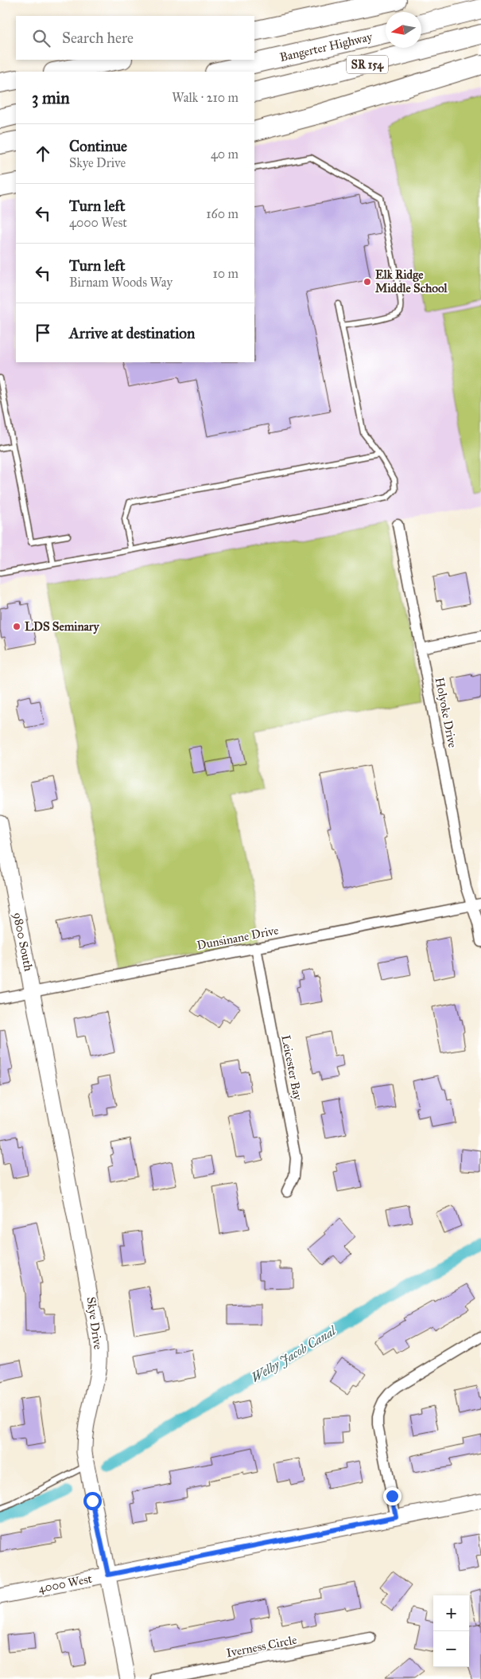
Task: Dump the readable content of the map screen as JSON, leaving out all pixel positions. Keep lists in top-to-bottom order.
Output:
{
  "streets": {
    "highway": ["Bangerter Highway", "SR 154"],
    "main road": ["9800 South", "Skye Drive", "4000 West"],
    "street": [
      "Holyoke Drive",
      "Dunsinane Drive",
      "Leicester Bay",
      "Iverness Circle"
    ]
  },
  "crossings": [
    ["Holyoke Drive", "Dunsinane Drive"],
    ["Dunsinane Drive", "9800 South"],
    ["Dunsinane Drive", "Leicester Bay"],
    ["Dunsinane Drive", "Skye Drive"],
    ["9800 South", "Skye Drive"],
    ["Skye Drive", "4000 West"]
  ],
  "water": ["Welby Jacob Canal"],
  "places": ["Elk Ridge Middle School", "LDS Seminary"],
  "north": "left",
  "page": {
    "search": "Search here",
    "heading": ["3 min", "Walk · 210 m"],
    "list": [
      ["Continue", "Skye Drive", "40 m"],
      ["Turn left", "4000 West", "160 m"],
      ["Turn left", "Birnam Woods Way", "10 m"],
      "Arrive at destination"
    ],
    "map_buttons": ["+", "−"]
  }
}
